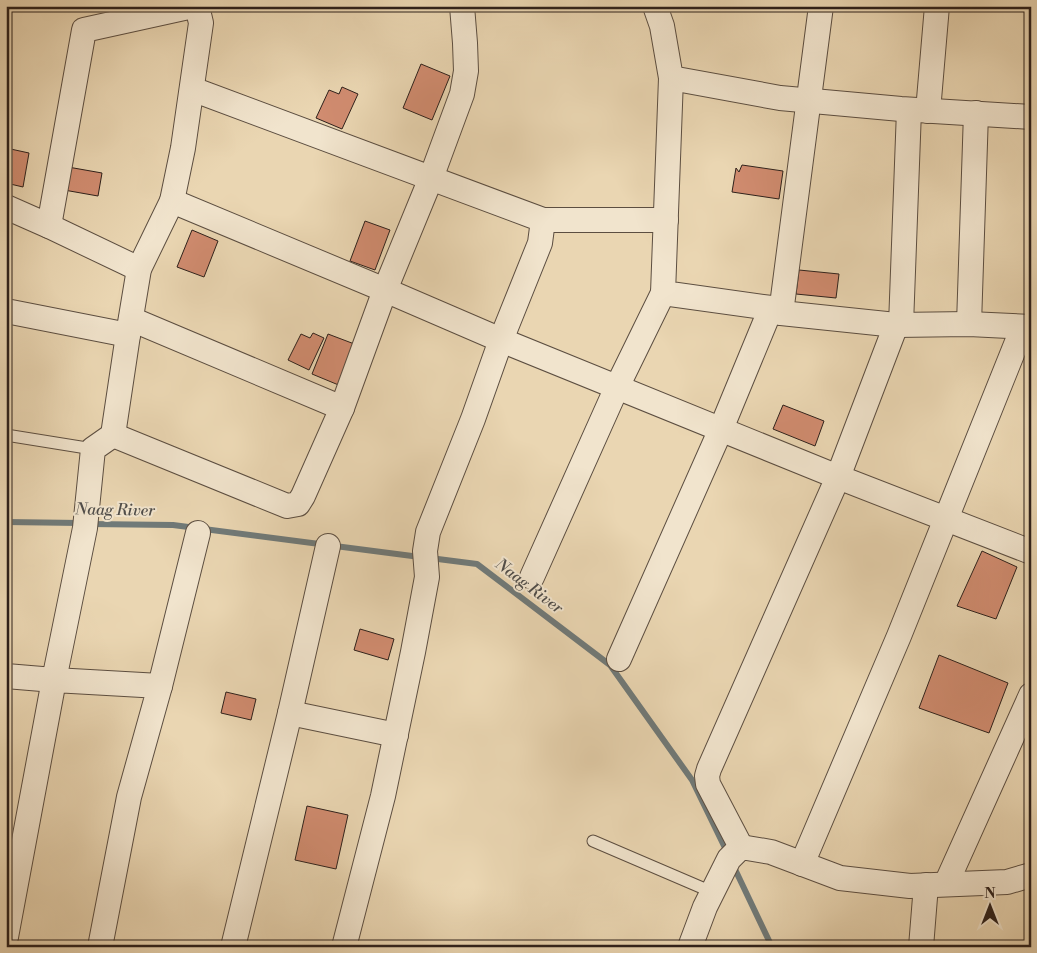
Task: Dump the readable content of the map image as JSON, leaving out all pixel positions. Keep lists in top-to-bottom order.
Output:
{
  "water": ["Naag River"],
  "north": "top"
}
